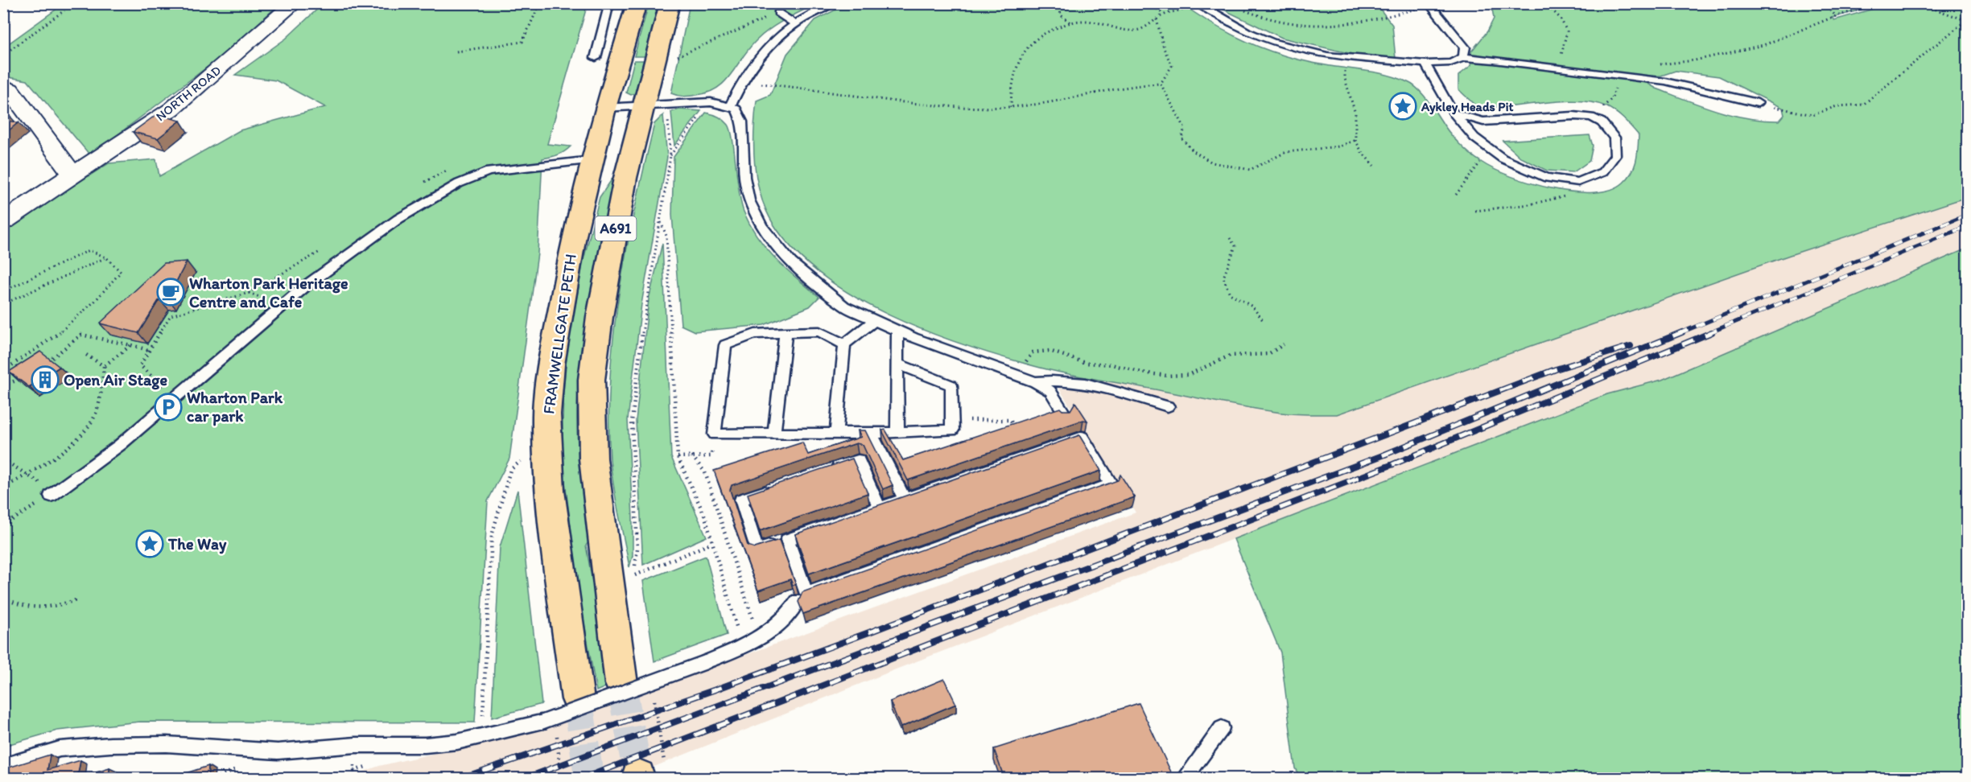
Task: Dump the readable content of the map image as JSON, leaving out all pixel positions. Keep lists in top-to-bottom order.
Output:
{
  "streets": {
    "highway": ["A691", "FRAMWELLGATE PETH"],
    "street": ["NORTH ROAD"]
  },
  "places": {
    "place": ["Aykley Heads Pit", "The Way"],
    "cafe": ["Wharton Park Heritage Centre and Cafe"],
    "building": ["Open Air Stage"],
    "parking": ["Wharton Park car park"]
  }
}
